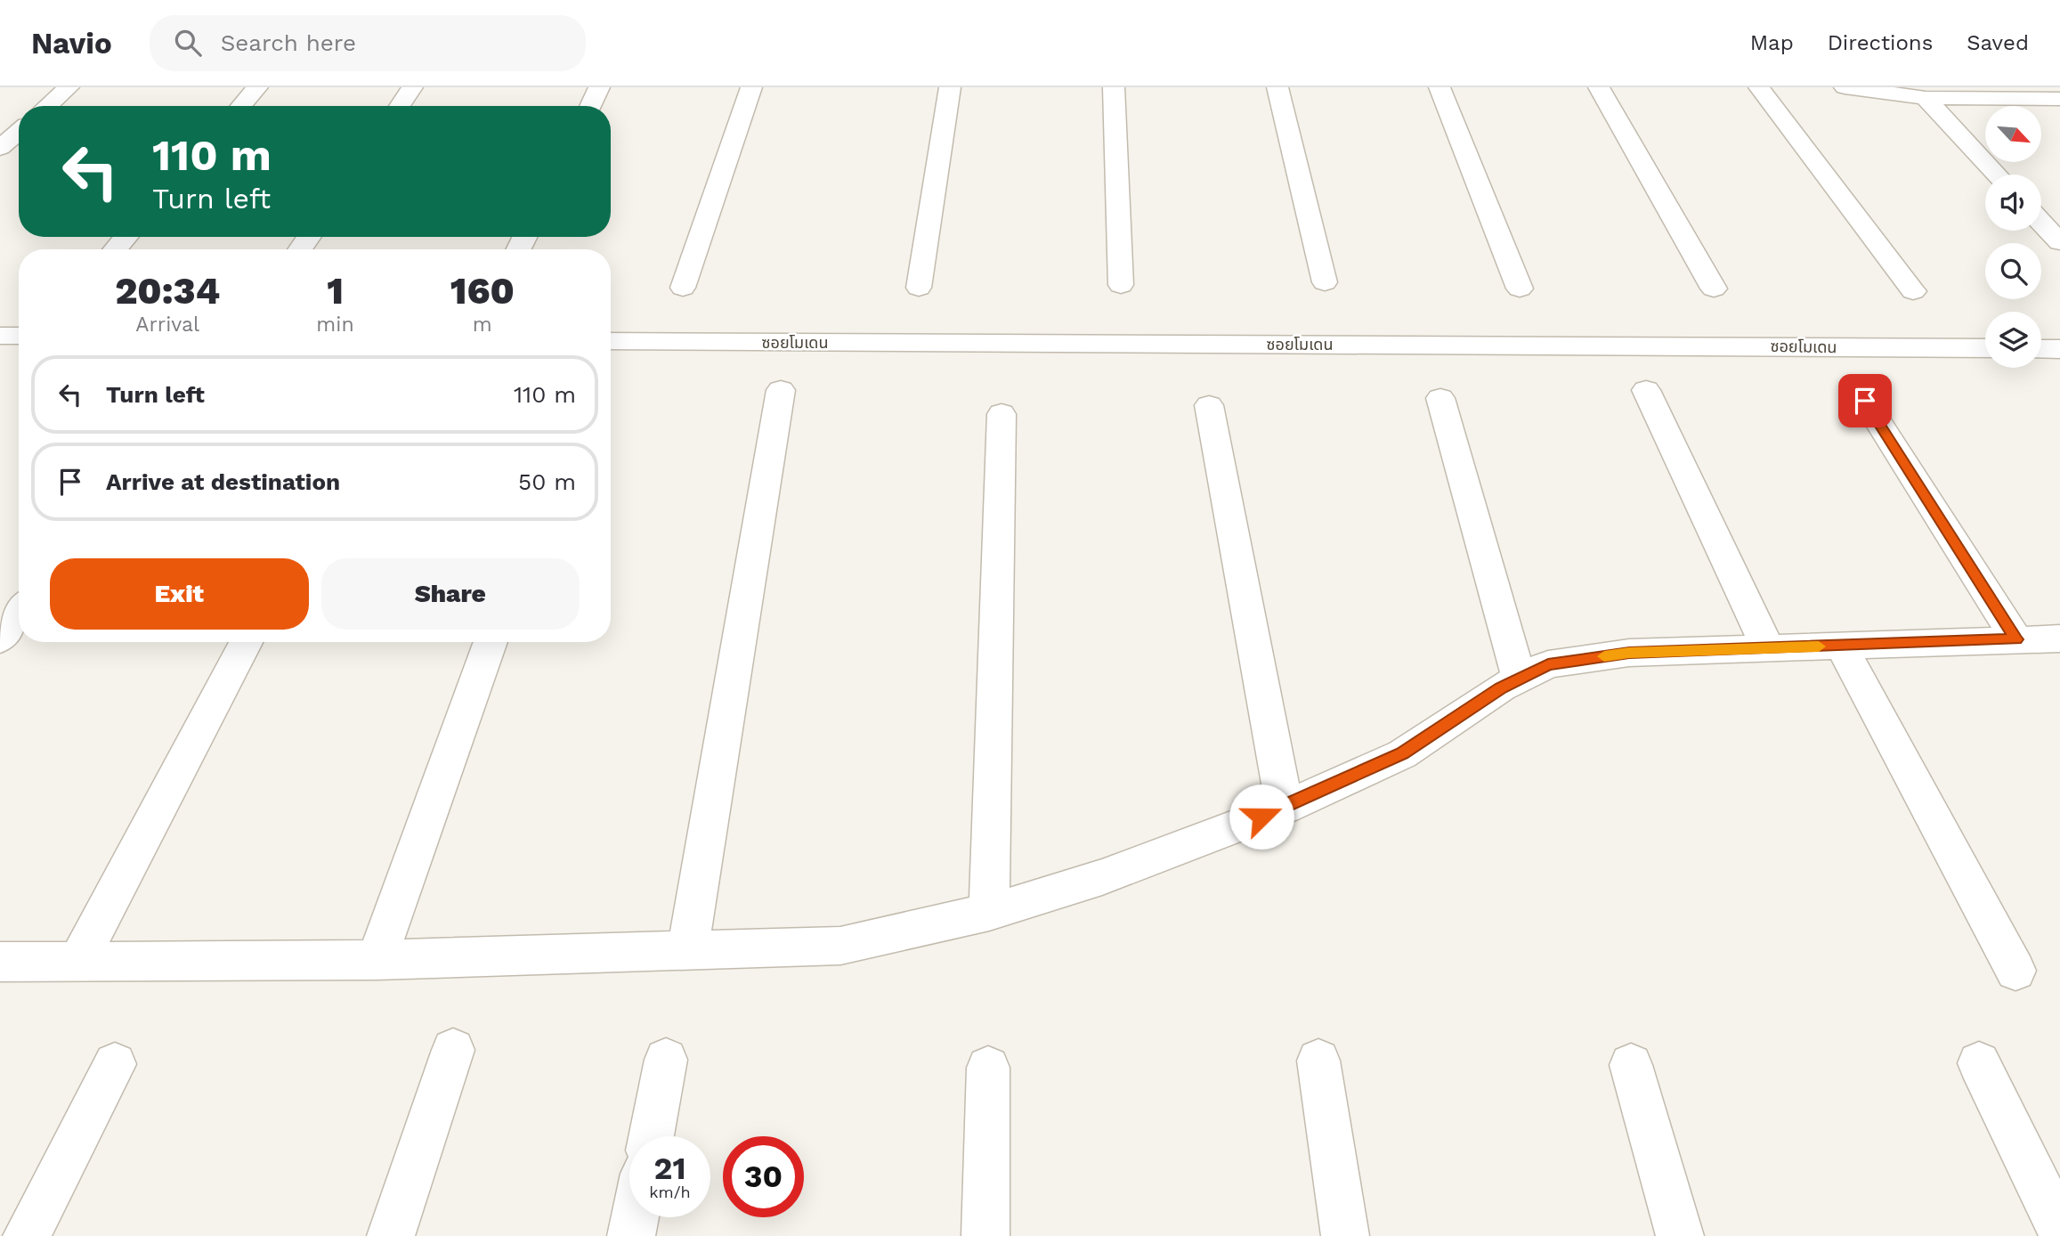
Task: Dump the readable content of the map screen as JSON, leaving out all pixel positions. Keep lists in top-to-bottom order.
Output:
{
  "streets": {
    "street": ["ซอยโมเดน"]
  },
  "north": "bottom right",
  "page": {
    "header": "Navio",
    "search": "Search here",
    "nav": ["Map", "Directions", "Saved"],
    "turn": ["110 m", "Turn left"],
    "eta": [
      "20:34",
      "Arrival",
      "1",
      "min",
      "160",
      "m"
    ],
    "list": [
      {
        "name": "Turn left",
        "value": "110 m"
      },
      {
        "name": "Arrive at destination",
        "value": "50 m"
      }
    ],
    "buttons": ["Exit", "Share"],
    "speed": "21 km/h",
    "limit": "30"
  }
}
